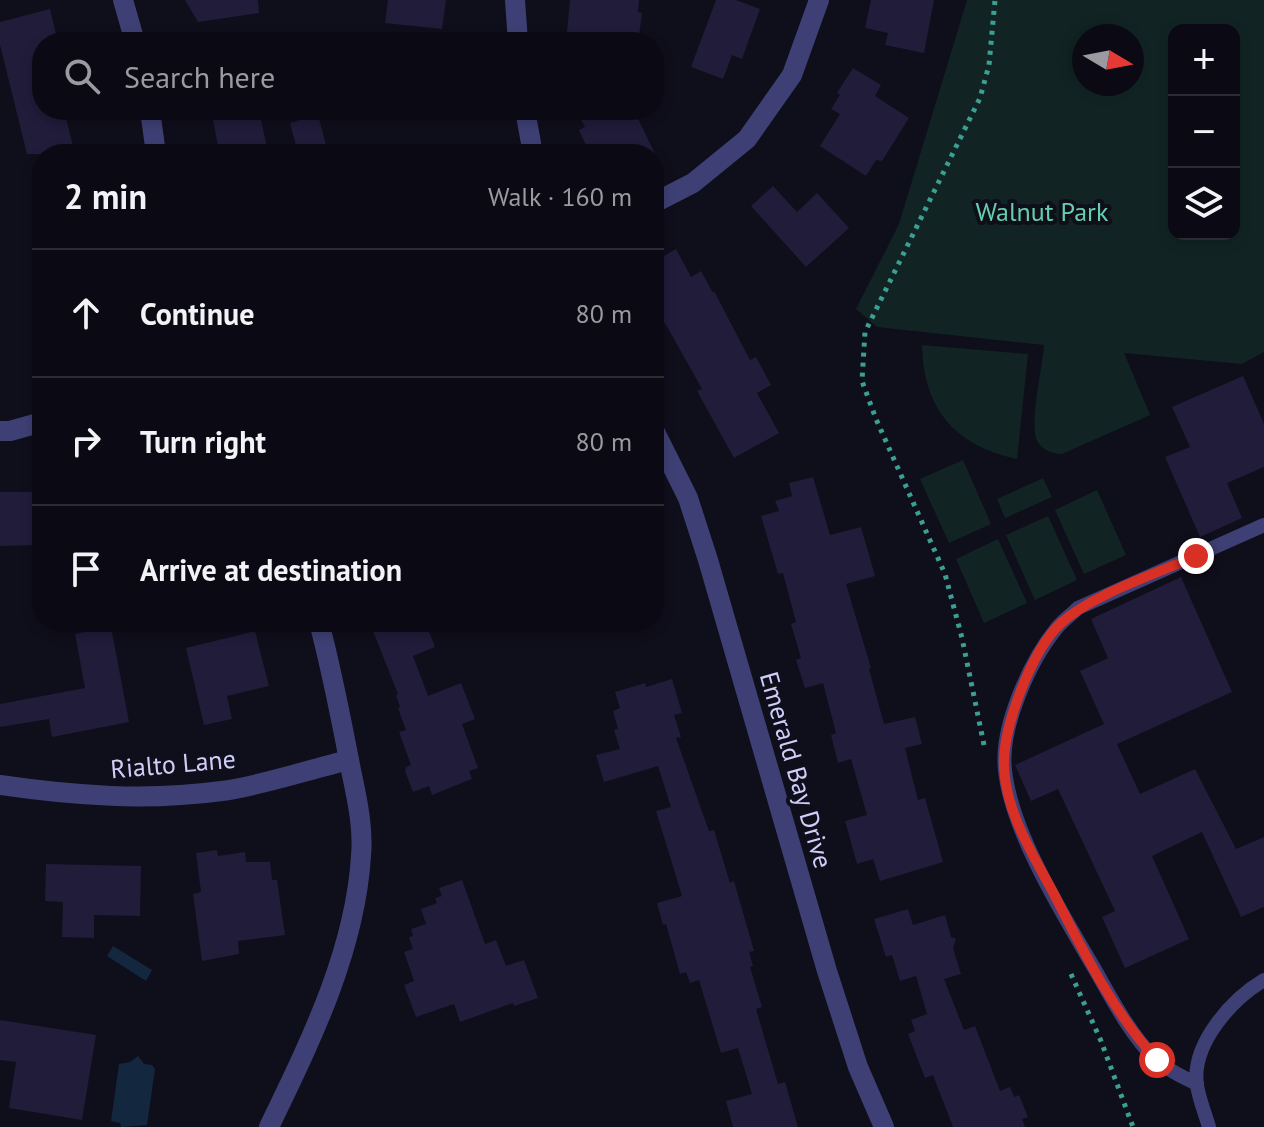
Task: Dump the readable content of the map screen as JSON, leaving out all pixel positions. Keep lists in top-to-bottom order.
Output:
{
  "streets": {
    "street": ["Rialto Lane", "Emerald Bay Drive"]
  },
  "parks": ["Walnut Park"],
  "north": "right",
  "page": {
    "map_buttons": ["+", "−"],
    "search": "Search here",
    "heading": ["2 min", "Walk · 160 m"],
    "list": [
      ["Continue", "80 m"],
      ["Turn right", "80 m"],
      "Arrive at destination"
    ]
  }
}
